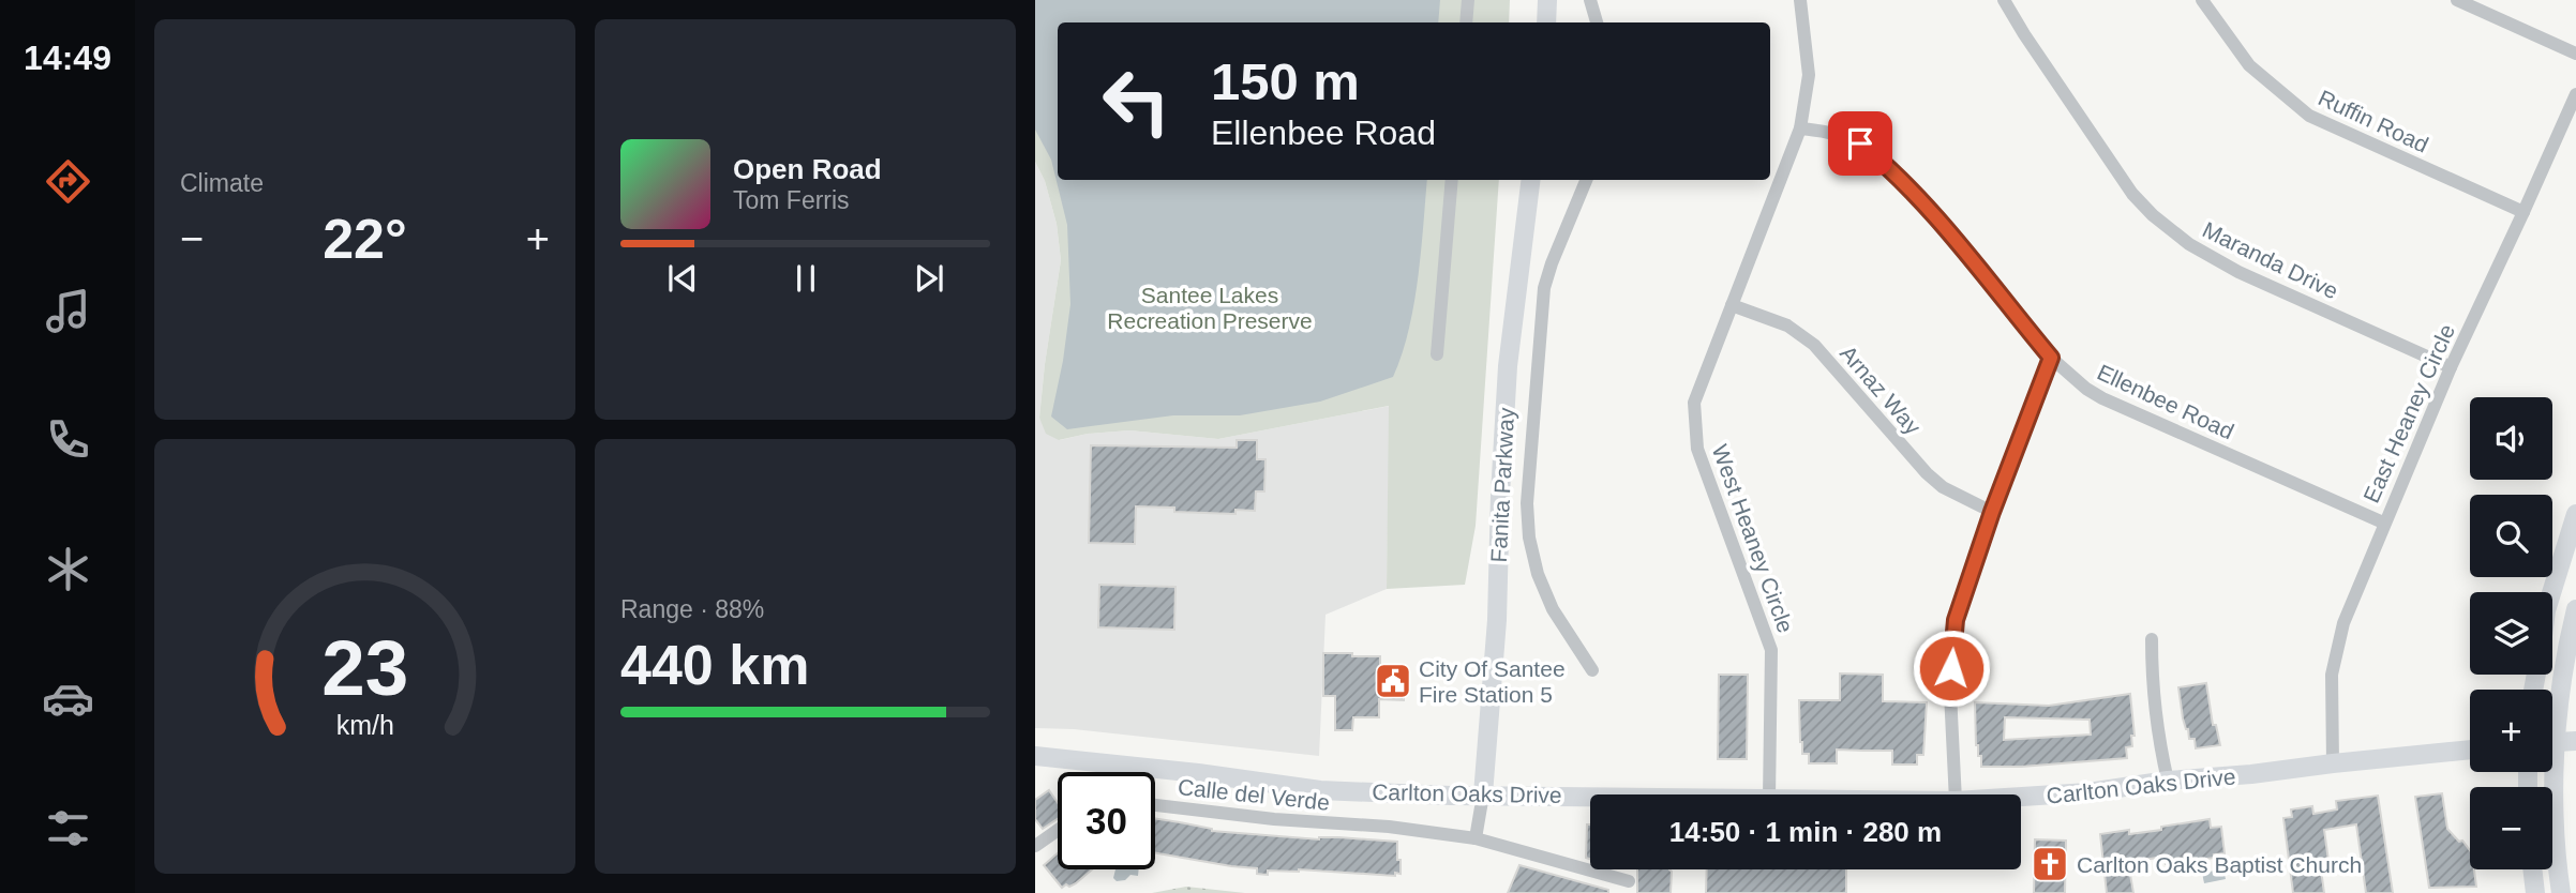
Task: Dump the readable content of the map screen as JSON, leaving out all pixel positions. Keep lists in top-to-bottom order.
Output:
{
  "streets": {
    "main road": ["Fanita Parkway", "Carlton Oaks Drive"],
    "street": [
      "Ruffin Road",
      "Maranda Drive",
      "Arnaz Way",
      "Ellenbee Road",
      "East Heaney Circle",
      "West Heaney Circle",
      "Calle del Verde"
    ]
  },
  "crossings": [
    ["Ruffin Road", "East Heaney Circle"],
    ["Maranda Drive", "East Heaney Circle"],
    ["Arnaz Way", "West Heaney Circle"],
    ["Ellenbee Road", "East Heaney Circle"],
    ["Ellenbee Road", "West Heaney Circle"],
    ["East Heaney Circle", "Carlton Oaks Drive"],
    ["Fanita Parkway", "Carlton Oaks Drive"]
  ],
  "parks": ["Santee Lakes Recreation Preserve"],
  "places": {
    "public building": ["City Of Santee Fire Station 5"],
    "church": ["Carlton Oaks Baptist Church"]
  },
  "page": {
    "tabs": "14:49",
    "tile": [
      "Climate",
      ["Range · 88%", "440 km"]
    ],
    "turn": ["150 m", "Ellenbee Road"],
    "song": ["Open Road", "Tom Ferris"],
    "heat": ["−", "22°", "+"],
    "map_buttons": ["+", "−"],
    "limit": "30",
    "trip": "14:50 · 1 min · 280 m",
    "gauge": ["23", "km/h"]
  }
}
